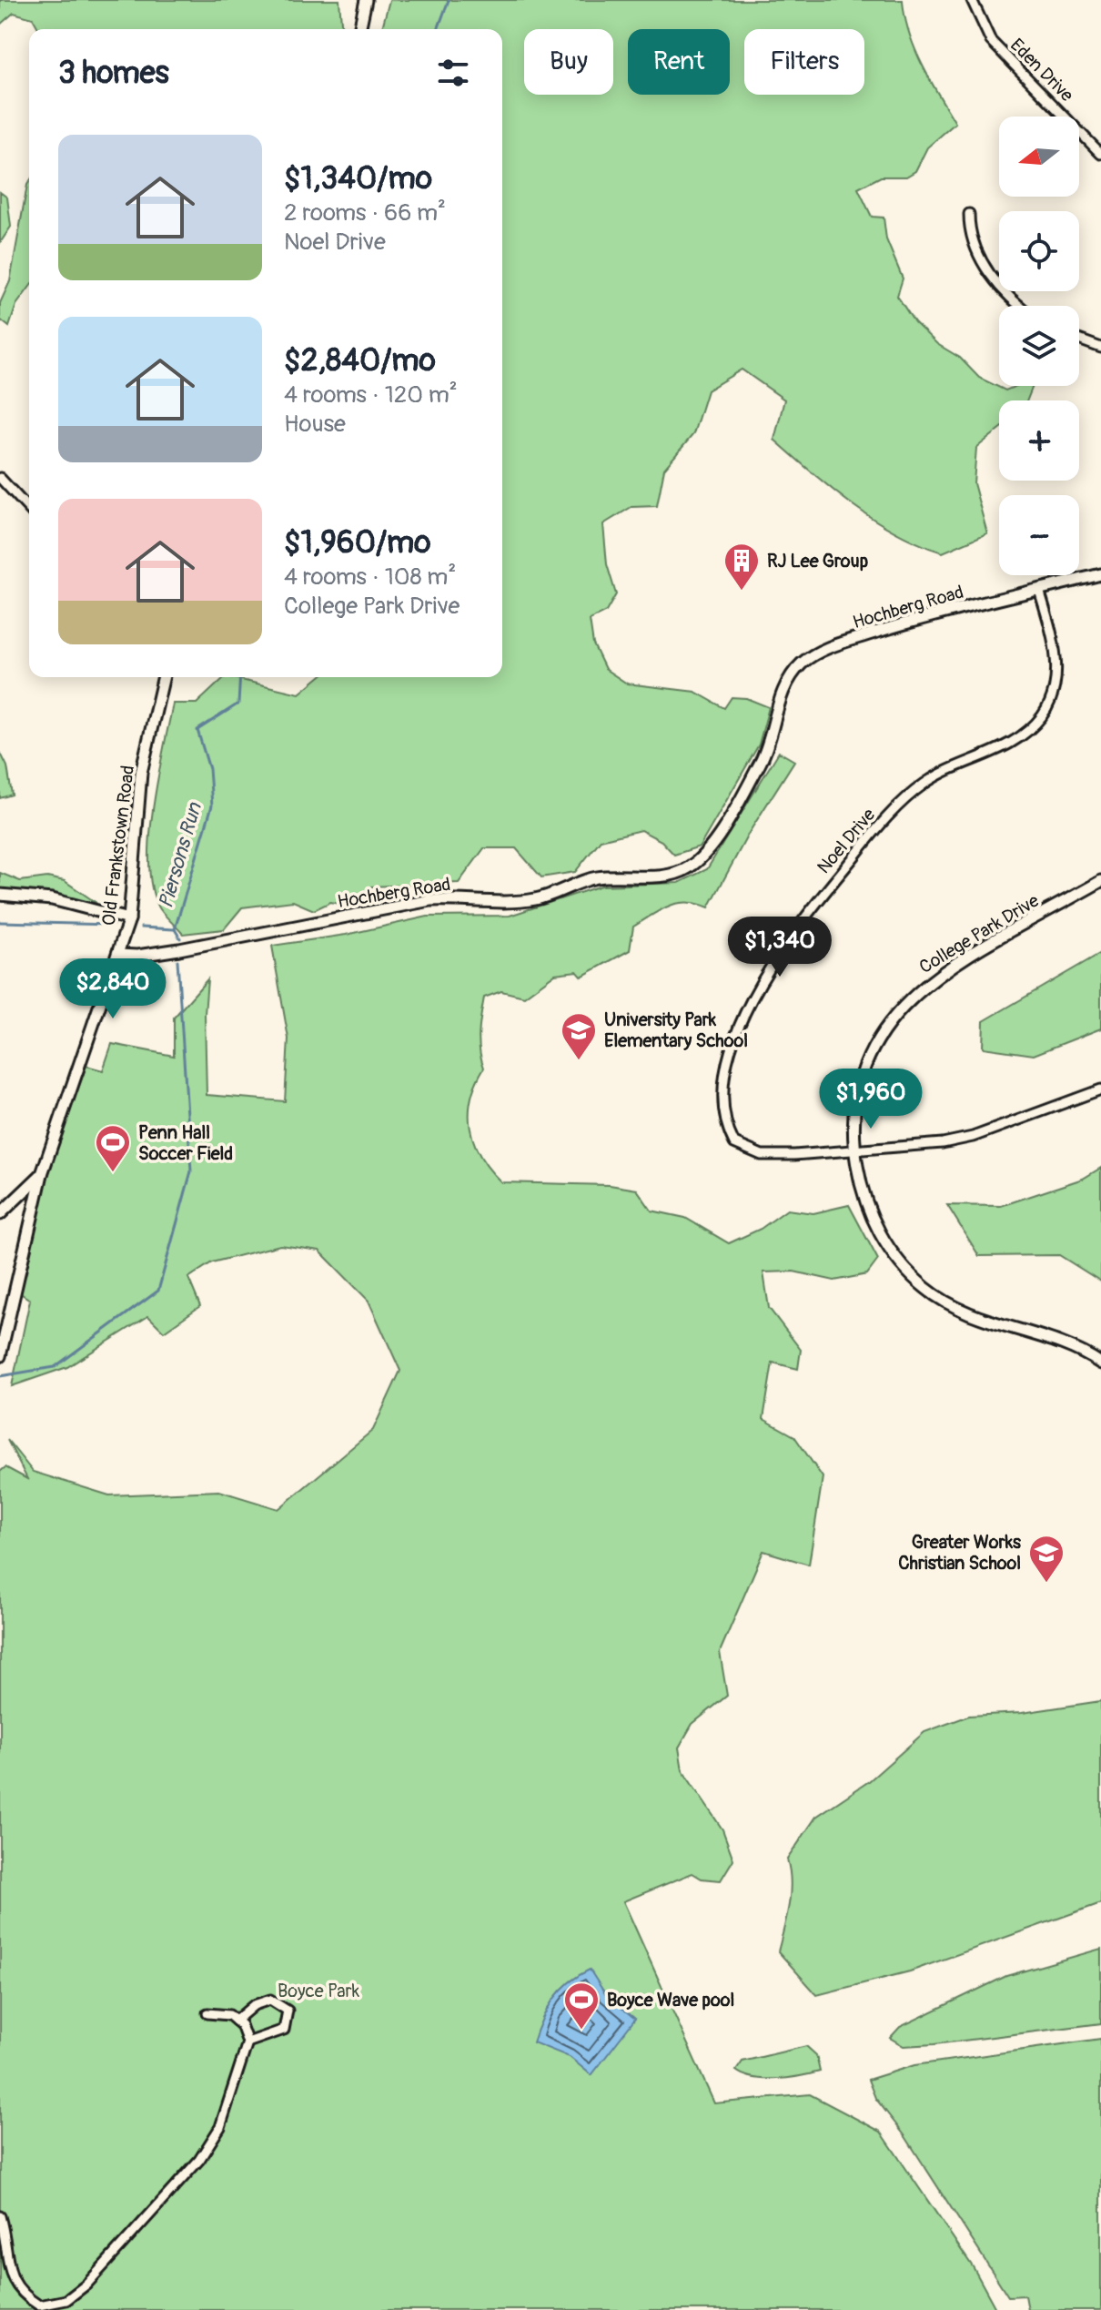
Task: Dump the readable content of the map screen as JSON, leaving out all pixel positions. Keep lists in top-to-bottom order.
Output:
{
  "streets": {
    "street": [
      "Eden Drive",
      "Hochberg Road",
      "Noel Drive",
      "Old Frankstown Road",
      "College Park Drive"
    ]
  },
  "crossings": [
    ["Hochberg Road", "Noel Drive"],
    ["Hochberg Road", "Old Frankstown Road"],
    ["Noel Drive", "College Park Drive"]
  ],
  "water": ["Piersons Run"],
  "parks": ["Boyce Park"],
  "places": {
    "building": ["RJ Lee Group"],
    "school or university": ["University Park Elementary School", "Greater Works Christian School"],
    "sports": ["Penn Hall Soccer Field", "Boyce Wave pool"]
  },
  "north": "left",
  "page": {
    "chip": ["Buy", "Rent", "Filters"],
    "heading": "3 homes",
    "map_buttons": ["+", "−"],
    "list": [
      {
        "name": "$1,340/mo",
        "note": "2 rooms · 66 m² · Noel Drive"
      },
      {
        "name": "$2,840/mo",
        "note": "4 rooms · 120 m² · House"
      },
      {
        "name": "$1,960/mo",
        "note": "4 rooms · 108 m² · College Park Drive"
      }
    ],
    "price": ["$1,340", "$2,840", "$1,960"]
  }
}
